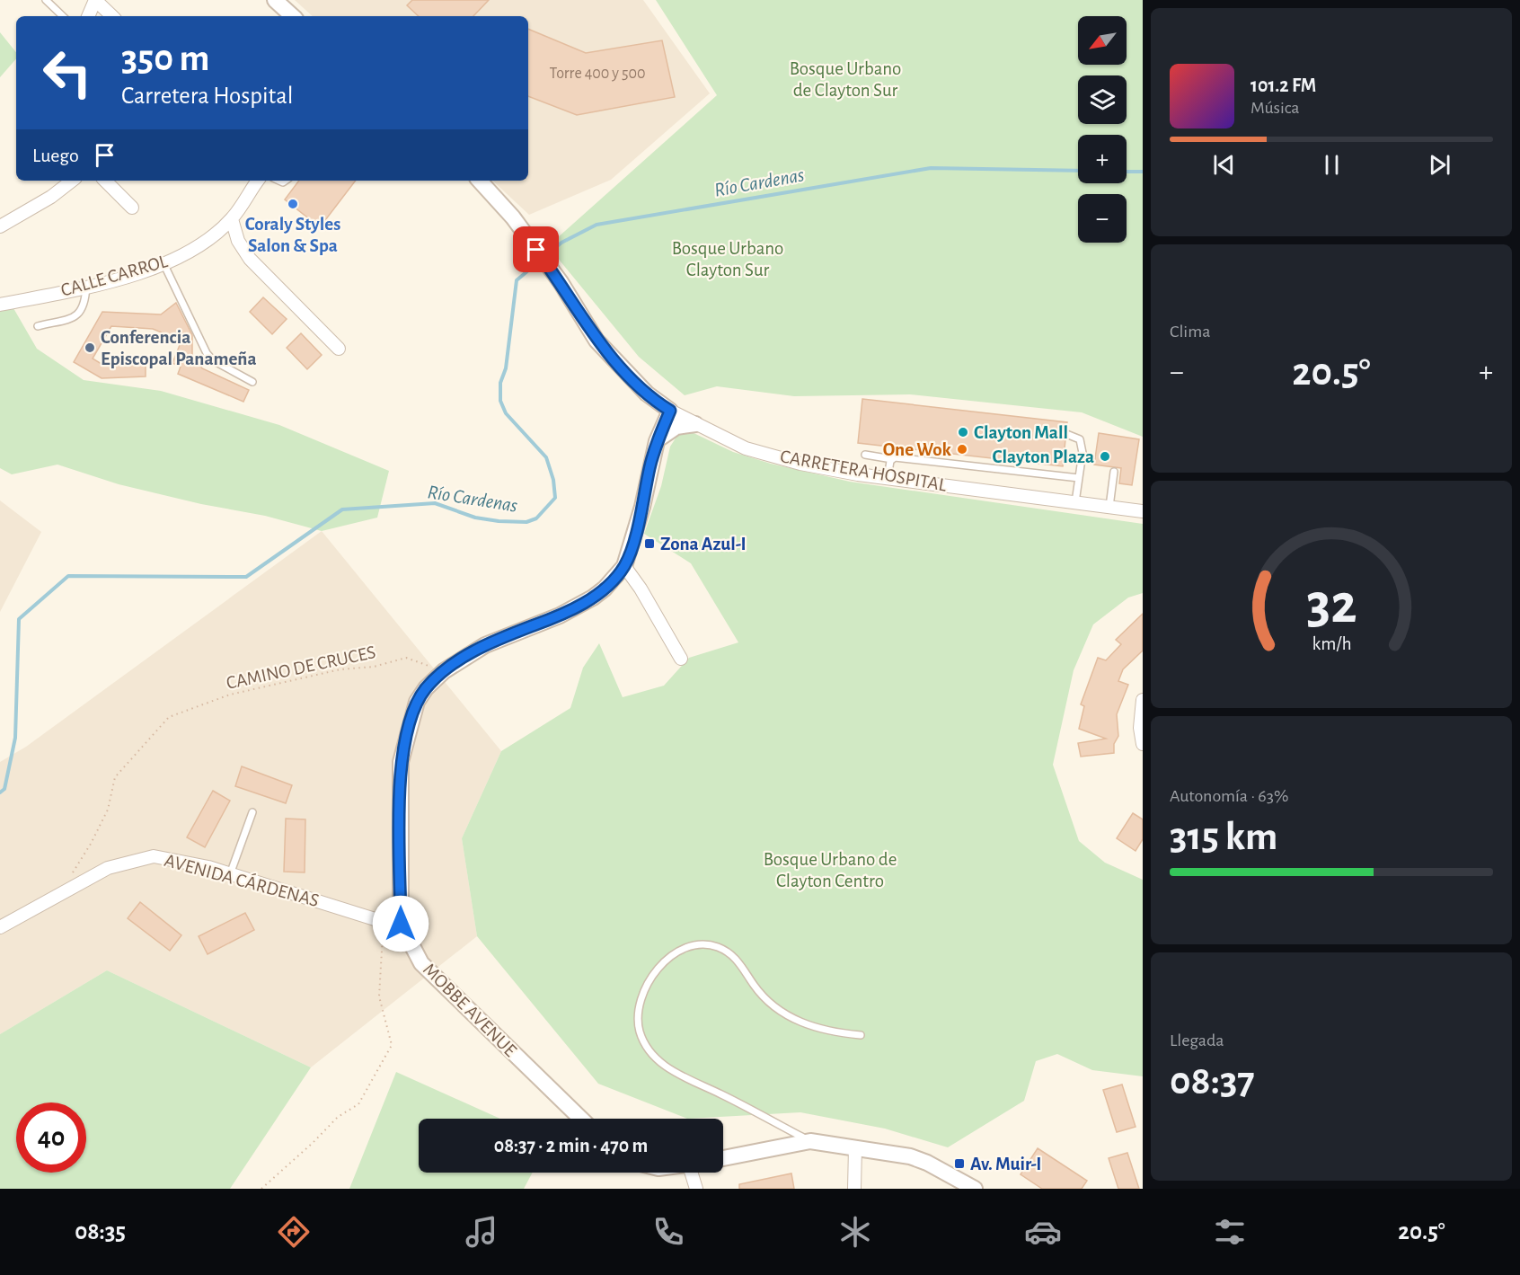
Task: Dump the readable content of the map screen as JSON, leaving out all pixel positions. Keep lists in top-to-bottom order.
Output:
{
  "streets": {
    "street": [
      "CALLE CARROL",
      "CARRETERA HOSPITAL",
      "AVENIDA CÁRDENAS",
      "MOBBE AVENUE"
    ],
    "path": ["CAMINO DE CRUCES"]
  },
  "crossings": [
    ["CARRETERA HOSPITAL", "MOBBE AVENUE"],
    ["CAMINO DE CRUCES", "AVENIDA CÁRDENAS"],
    ["AVENIDA CÁRDENAS", "MOBBE AVENUE"]
  ],
  "water": ["Río Cardenas"],
  "parks": ["Bosque Urbano de Clayton Sur", "Bosque Urbano Clayton Sur", "Bosque Urbano de Clayton Centro"],
  "places": {
    "other": [
      "Coraly Styles Salon & Spa",
      "Conferencia Episcopal Panameña",
      "Clayton Mall",
      "One Wok",
      "Clayton Plaza"
    ],
    "transit": ["Zona Azul-I", "Av. Muir-I"]
  },
  "house_numbers": ["Torre 400 y 500"],
  "north": "bottom left",
  "page": {
    "map_buttons": ["+", "−"],
    "turn": ["350 m", "Carretera Hospital"],
    "song": ["101.2 FM", "Música"],
    "then": "Luego",
    "tile": [
      "Clima",
      ["Autonomía · 63%", "315 km"],
      ["Llegada", "08:37"]
    ],
    "heat": ["−", "20.5°", "+"],
    "limit": "40",
    "trip": "08:37 · 2 min · 470 m",
    "tabs": ["08:35", "20.5°"],
    "gauge": ["32", "km/h"]
  }
}
